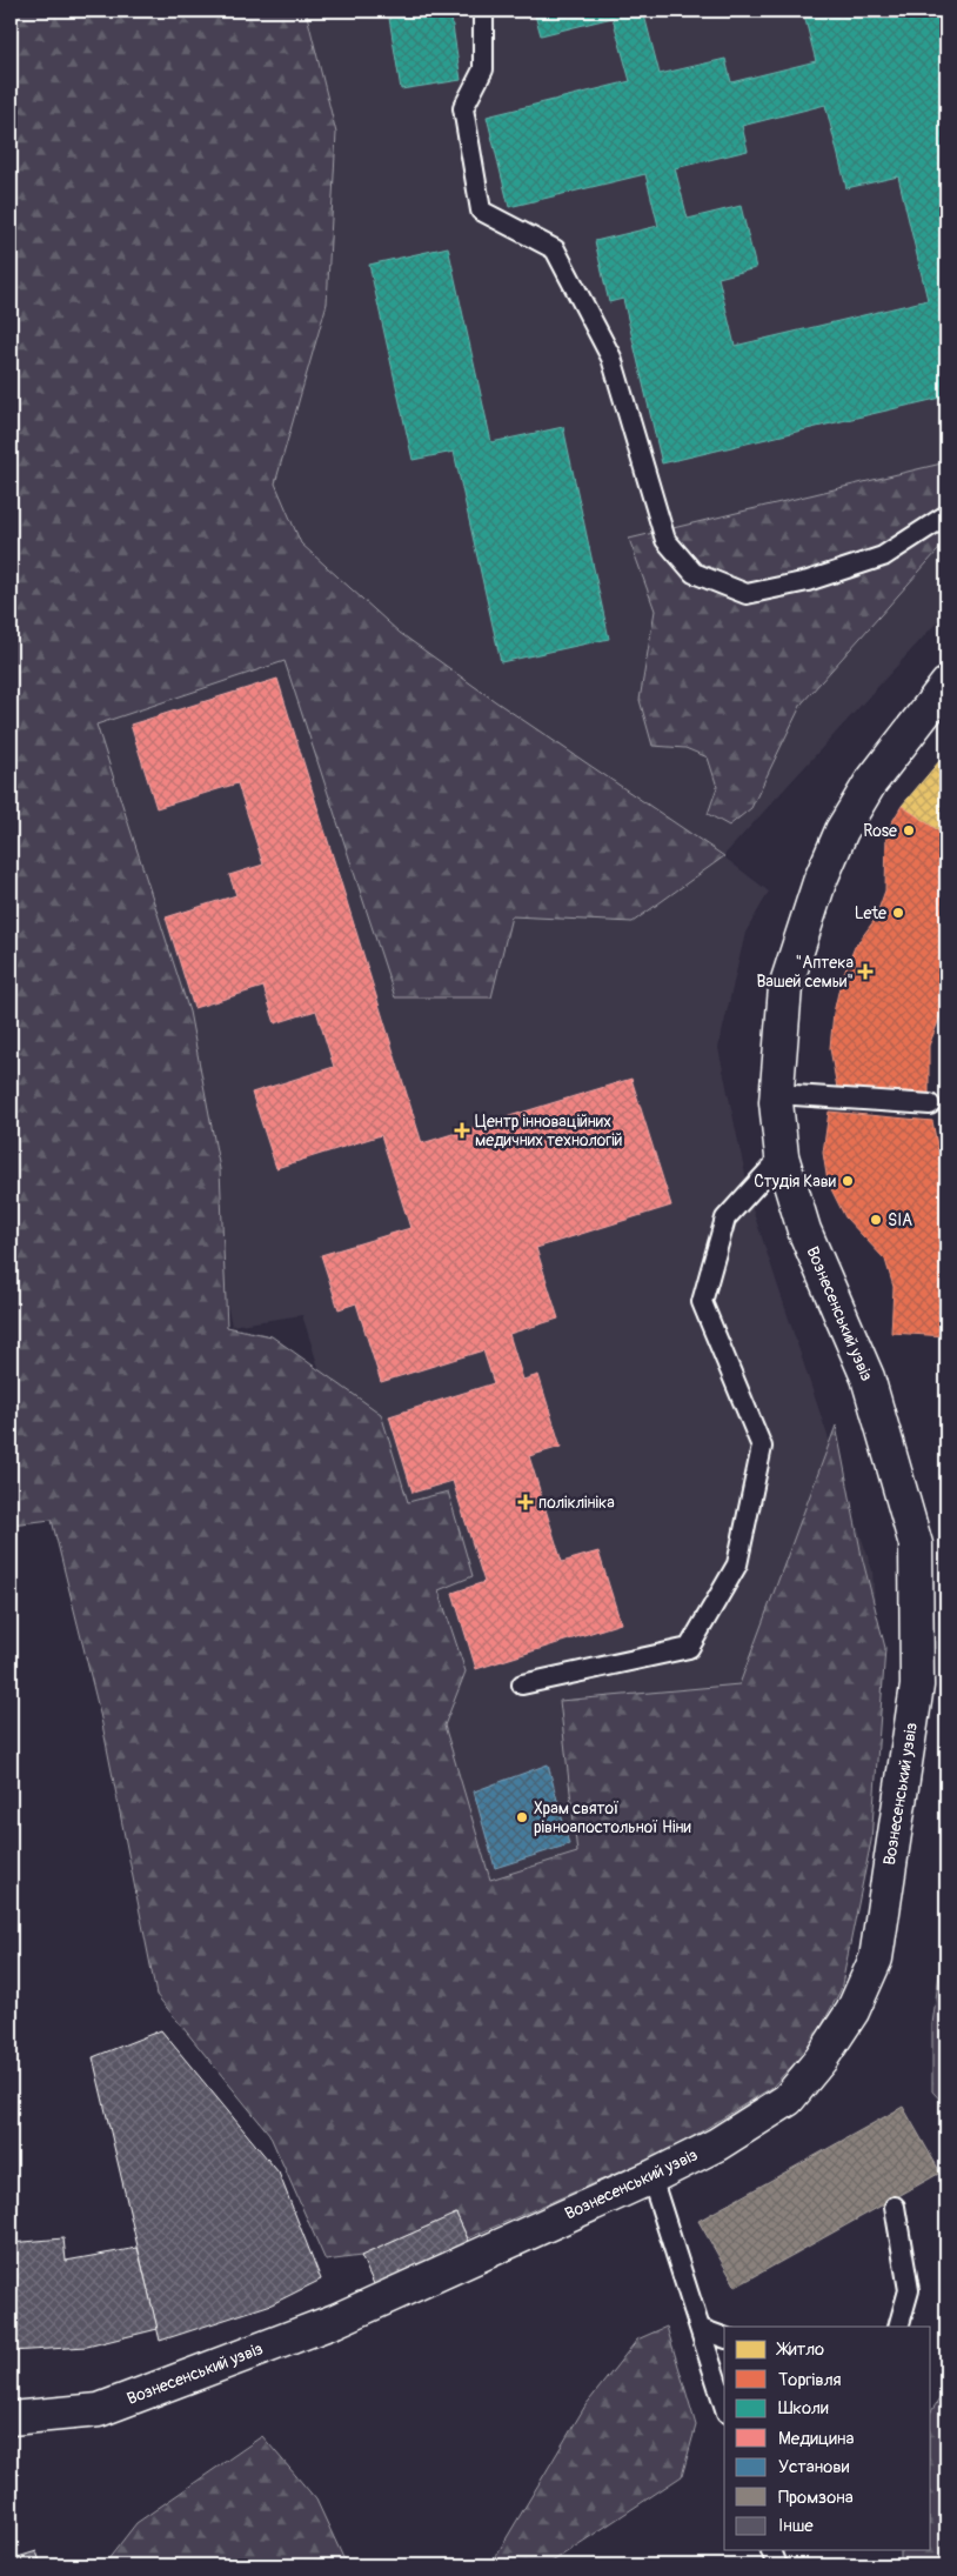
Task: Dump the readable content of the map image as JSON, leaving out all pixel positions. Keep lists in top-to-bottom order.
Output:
{
  "streets": {
    "street": ["Вознесенський узвіз"]
  },
  "places": {
    "other": [
      "Rose",
      "Lete",
      "Студія Кави",
      "SIA",
      "Храм святої рівноапостольної Ніни"
    ],
    "health": ["\"Аптека Вашей семьи\"", "Центр інноваційних медичних технологій", "поліклініка"]
  },
  "legend": [
    "Житло",
    "Торгівля",
    "Школи",
    "Медицина",
    "Установи",
    "Промзона",
    "Інше"
  ]
}
